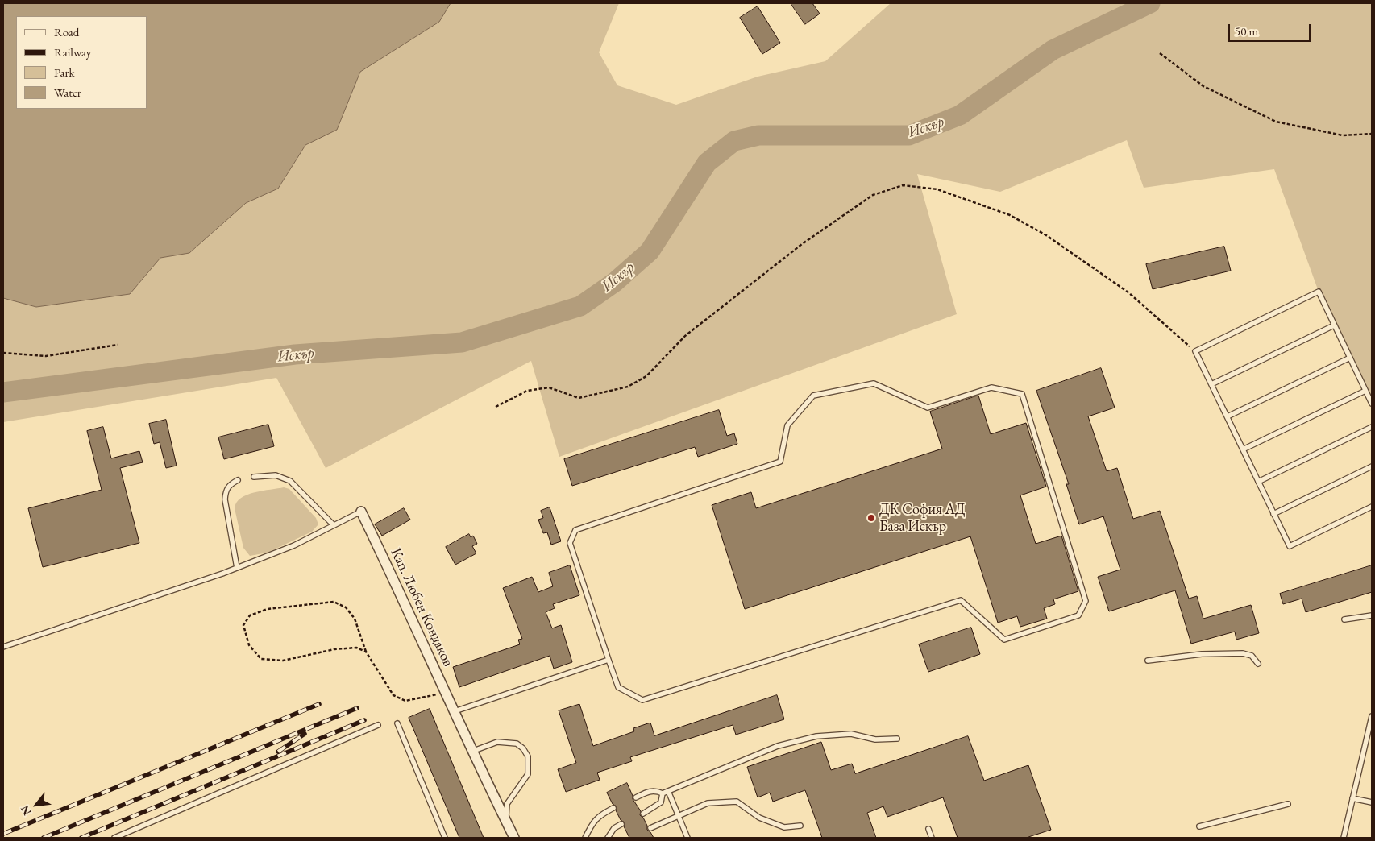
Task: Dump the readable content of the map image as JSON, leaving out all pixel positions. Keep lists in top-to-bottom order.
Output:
{
  "streets": {
    "street": ["Кап. Любен Кондаков"]
  },
  "water": ["Искър"],
  "places": ["ДК София АД База Искър"],
  "legend": [
    "Road",
    "Railway",
    "Park",
    "Water"
  ],
  "scale_bar": "50 m",
  "north": "bottom left"
}
